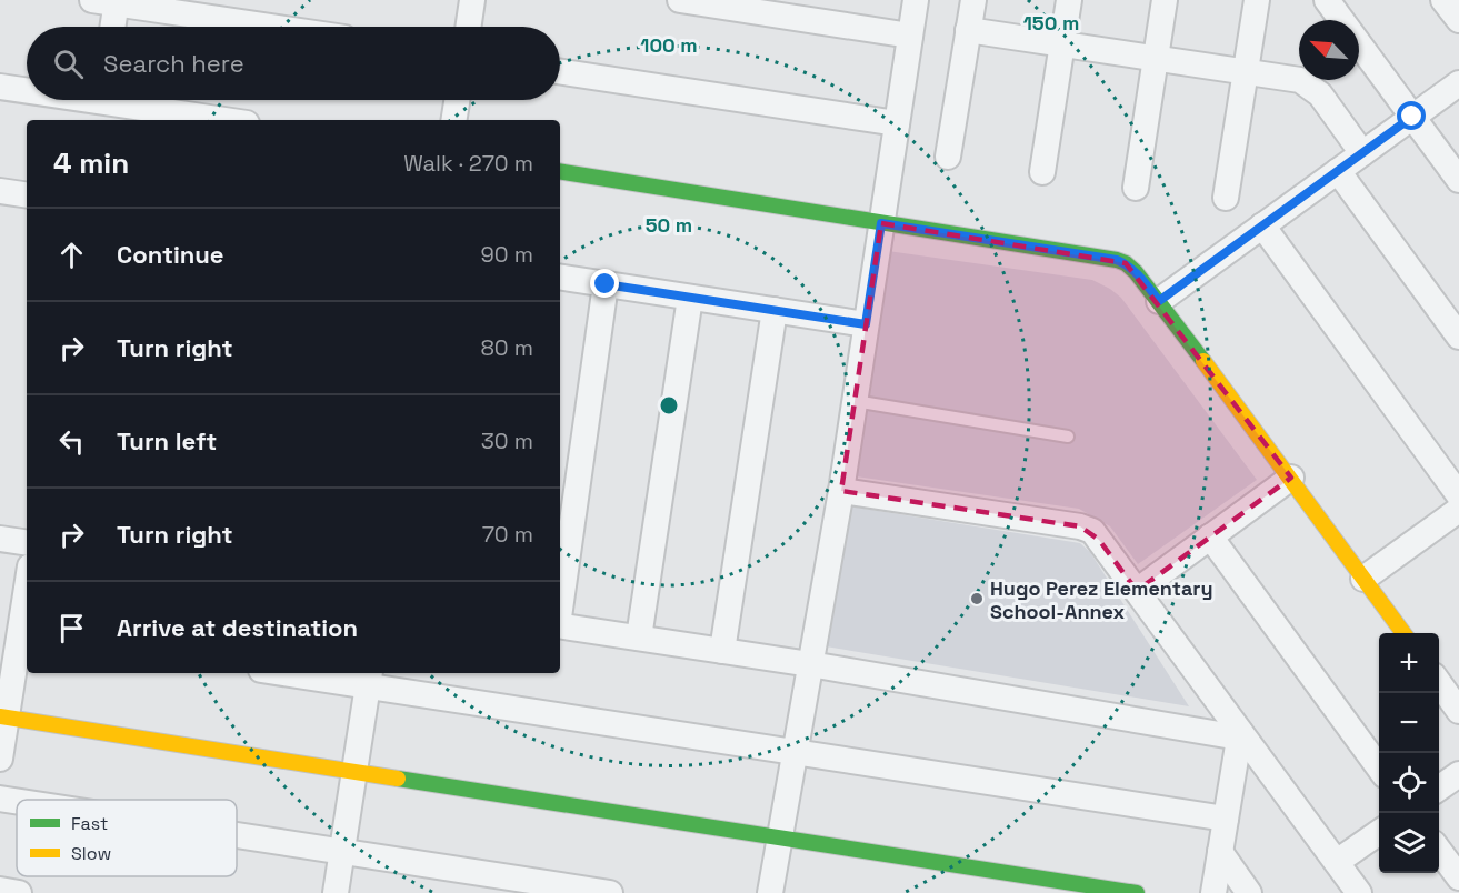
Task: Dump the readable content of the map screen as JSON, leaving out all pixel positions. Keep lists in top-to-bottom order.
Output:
{
  "places": ["Hugo Perez Elementary School-Annex"],
  "legend": ["Fast", "Slow"],
  "north": "top left",
  "page": {
    "search": "Search here",
    "heading": ["4 min", "Walk · 270 m"],
    "list": [
      ["Continue", "90 m"],
      ["Turn right", "80 m"],
      ["Turn left", "30 m"],
      ["Turn right", "70 m"],
      "Arrive at destination"
    ],
    "map_buttons": ["+", "−"]
  },
  "rings": ["150 m", "100 m", "50 m"]
}
